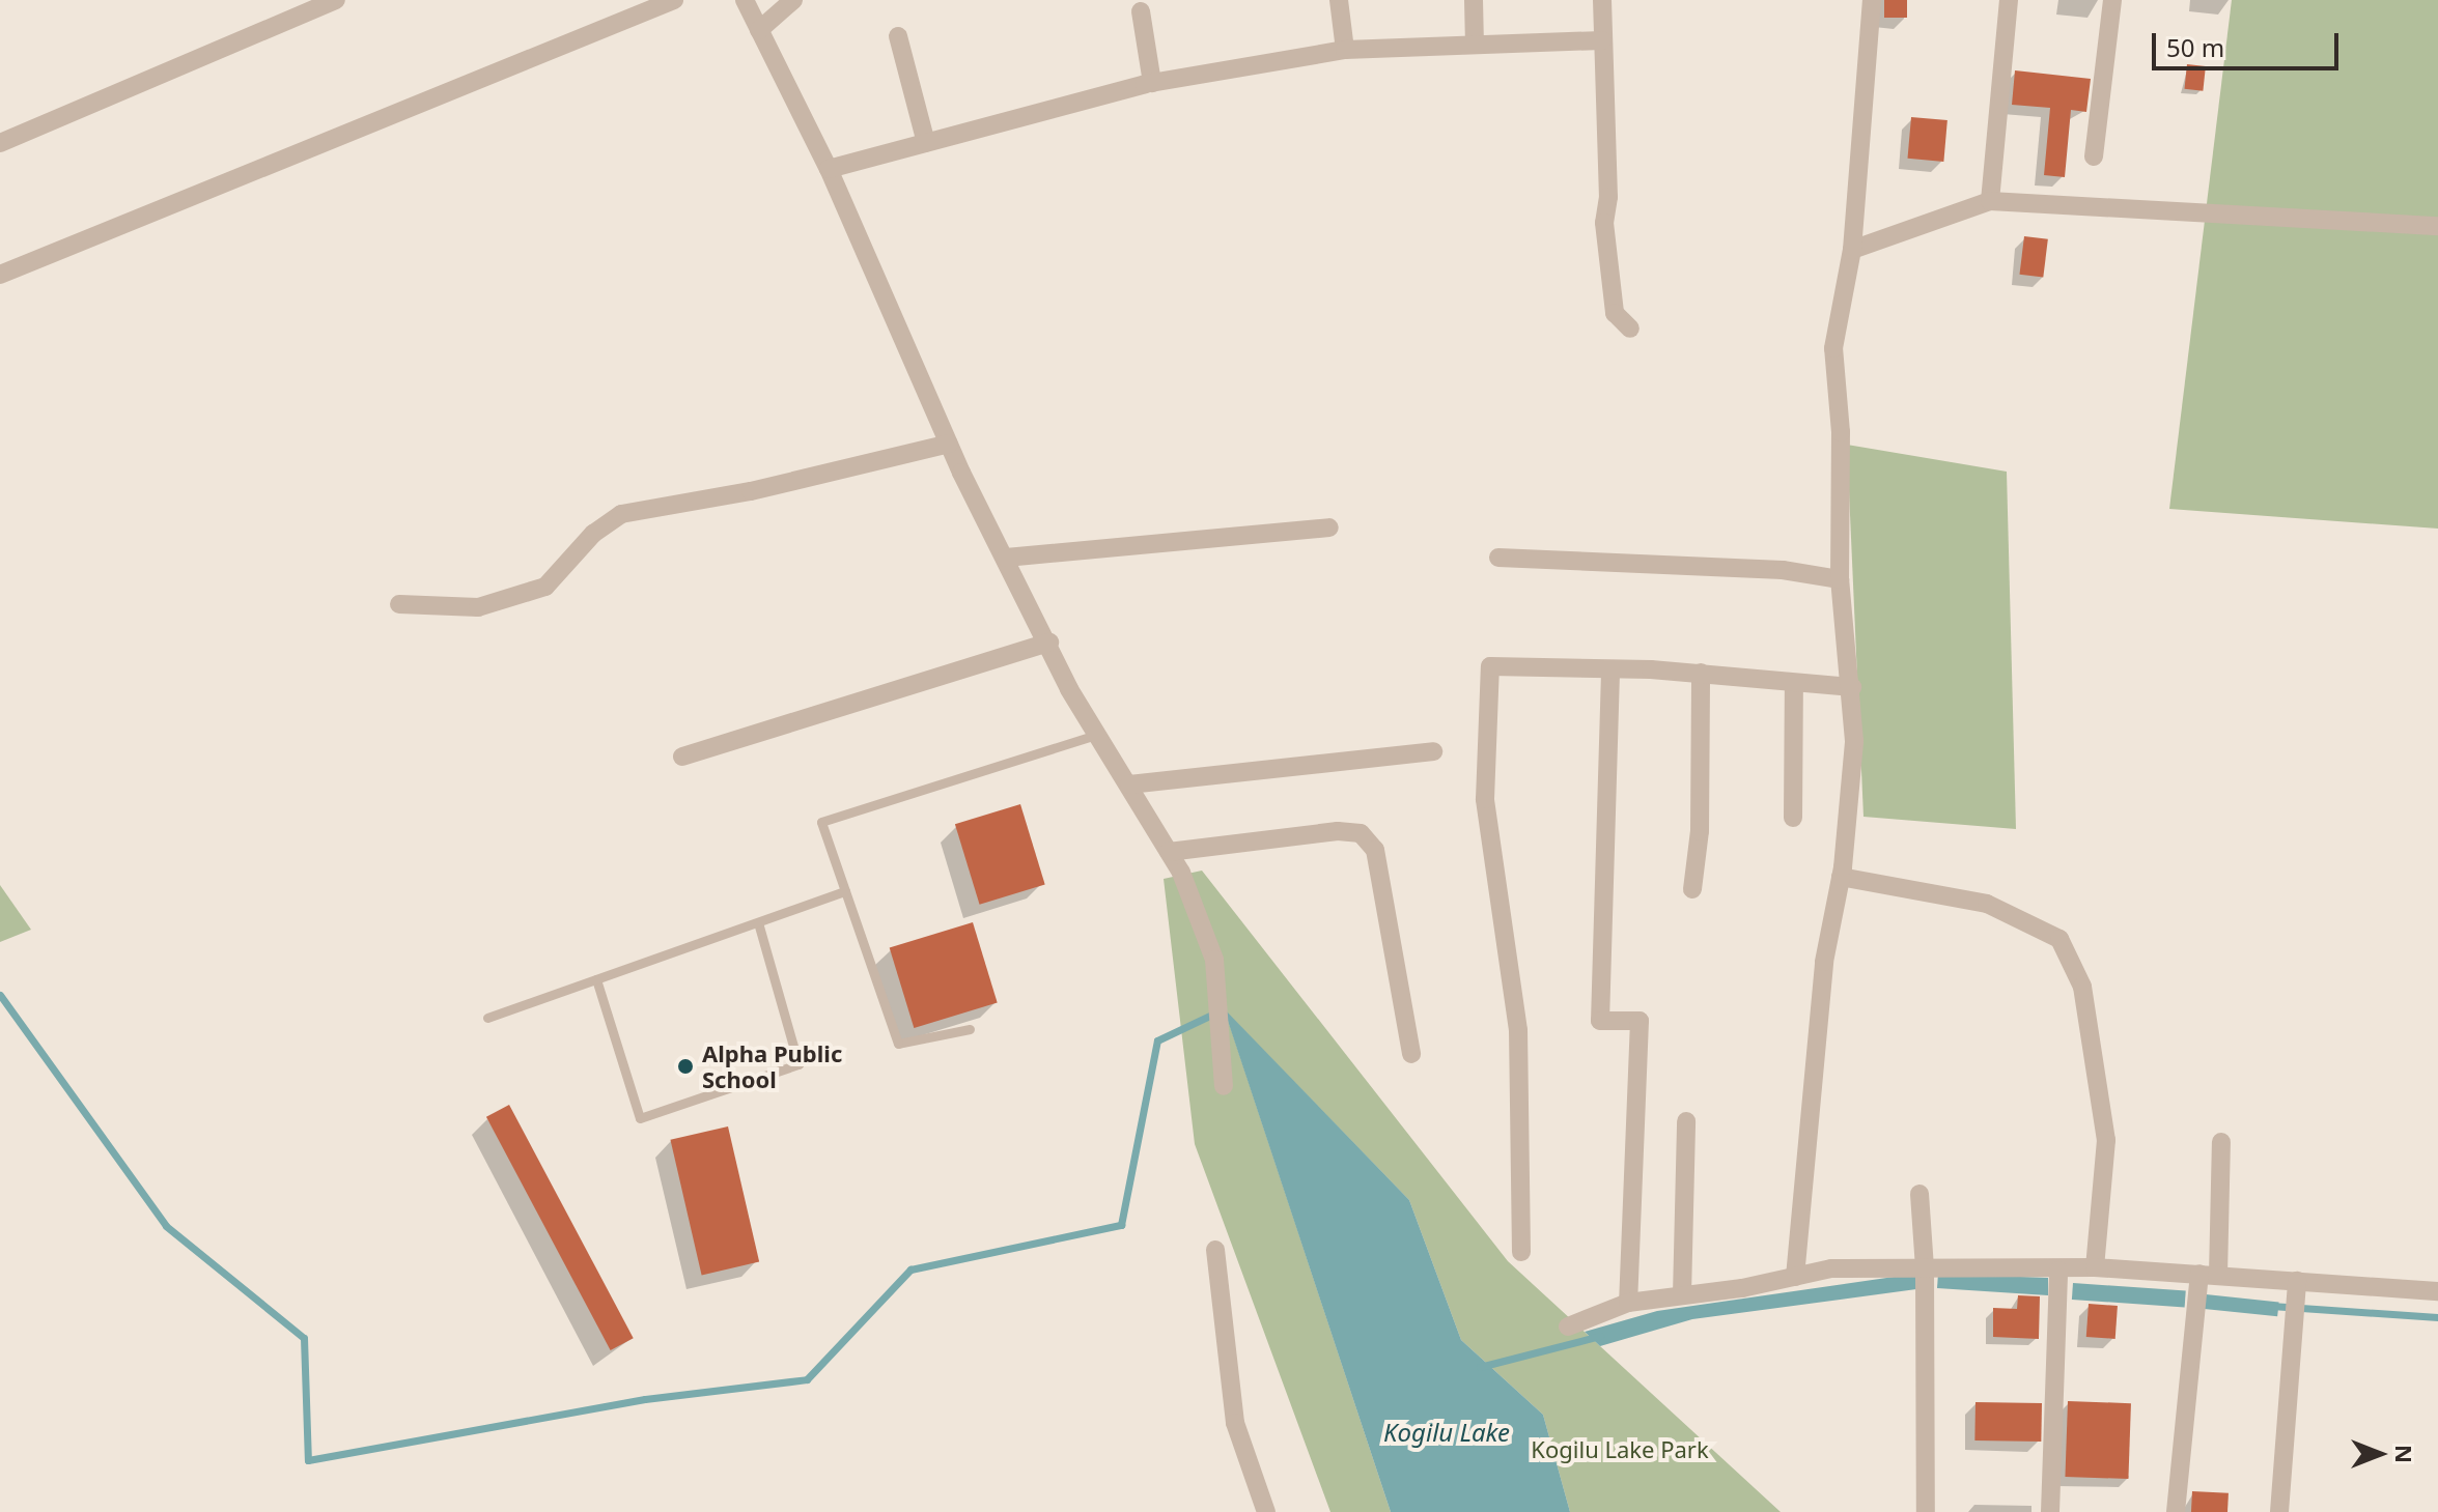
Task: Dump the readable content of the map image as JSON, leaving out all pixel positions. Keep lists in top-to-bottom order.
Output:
{
  "water": ["Kogilu Lake"],
  "parks": ["Kogilu Lake Park"],
  "places": ["Alpha Public School"],
  "scale_bar": "50 m",
  "north": "right"
}
